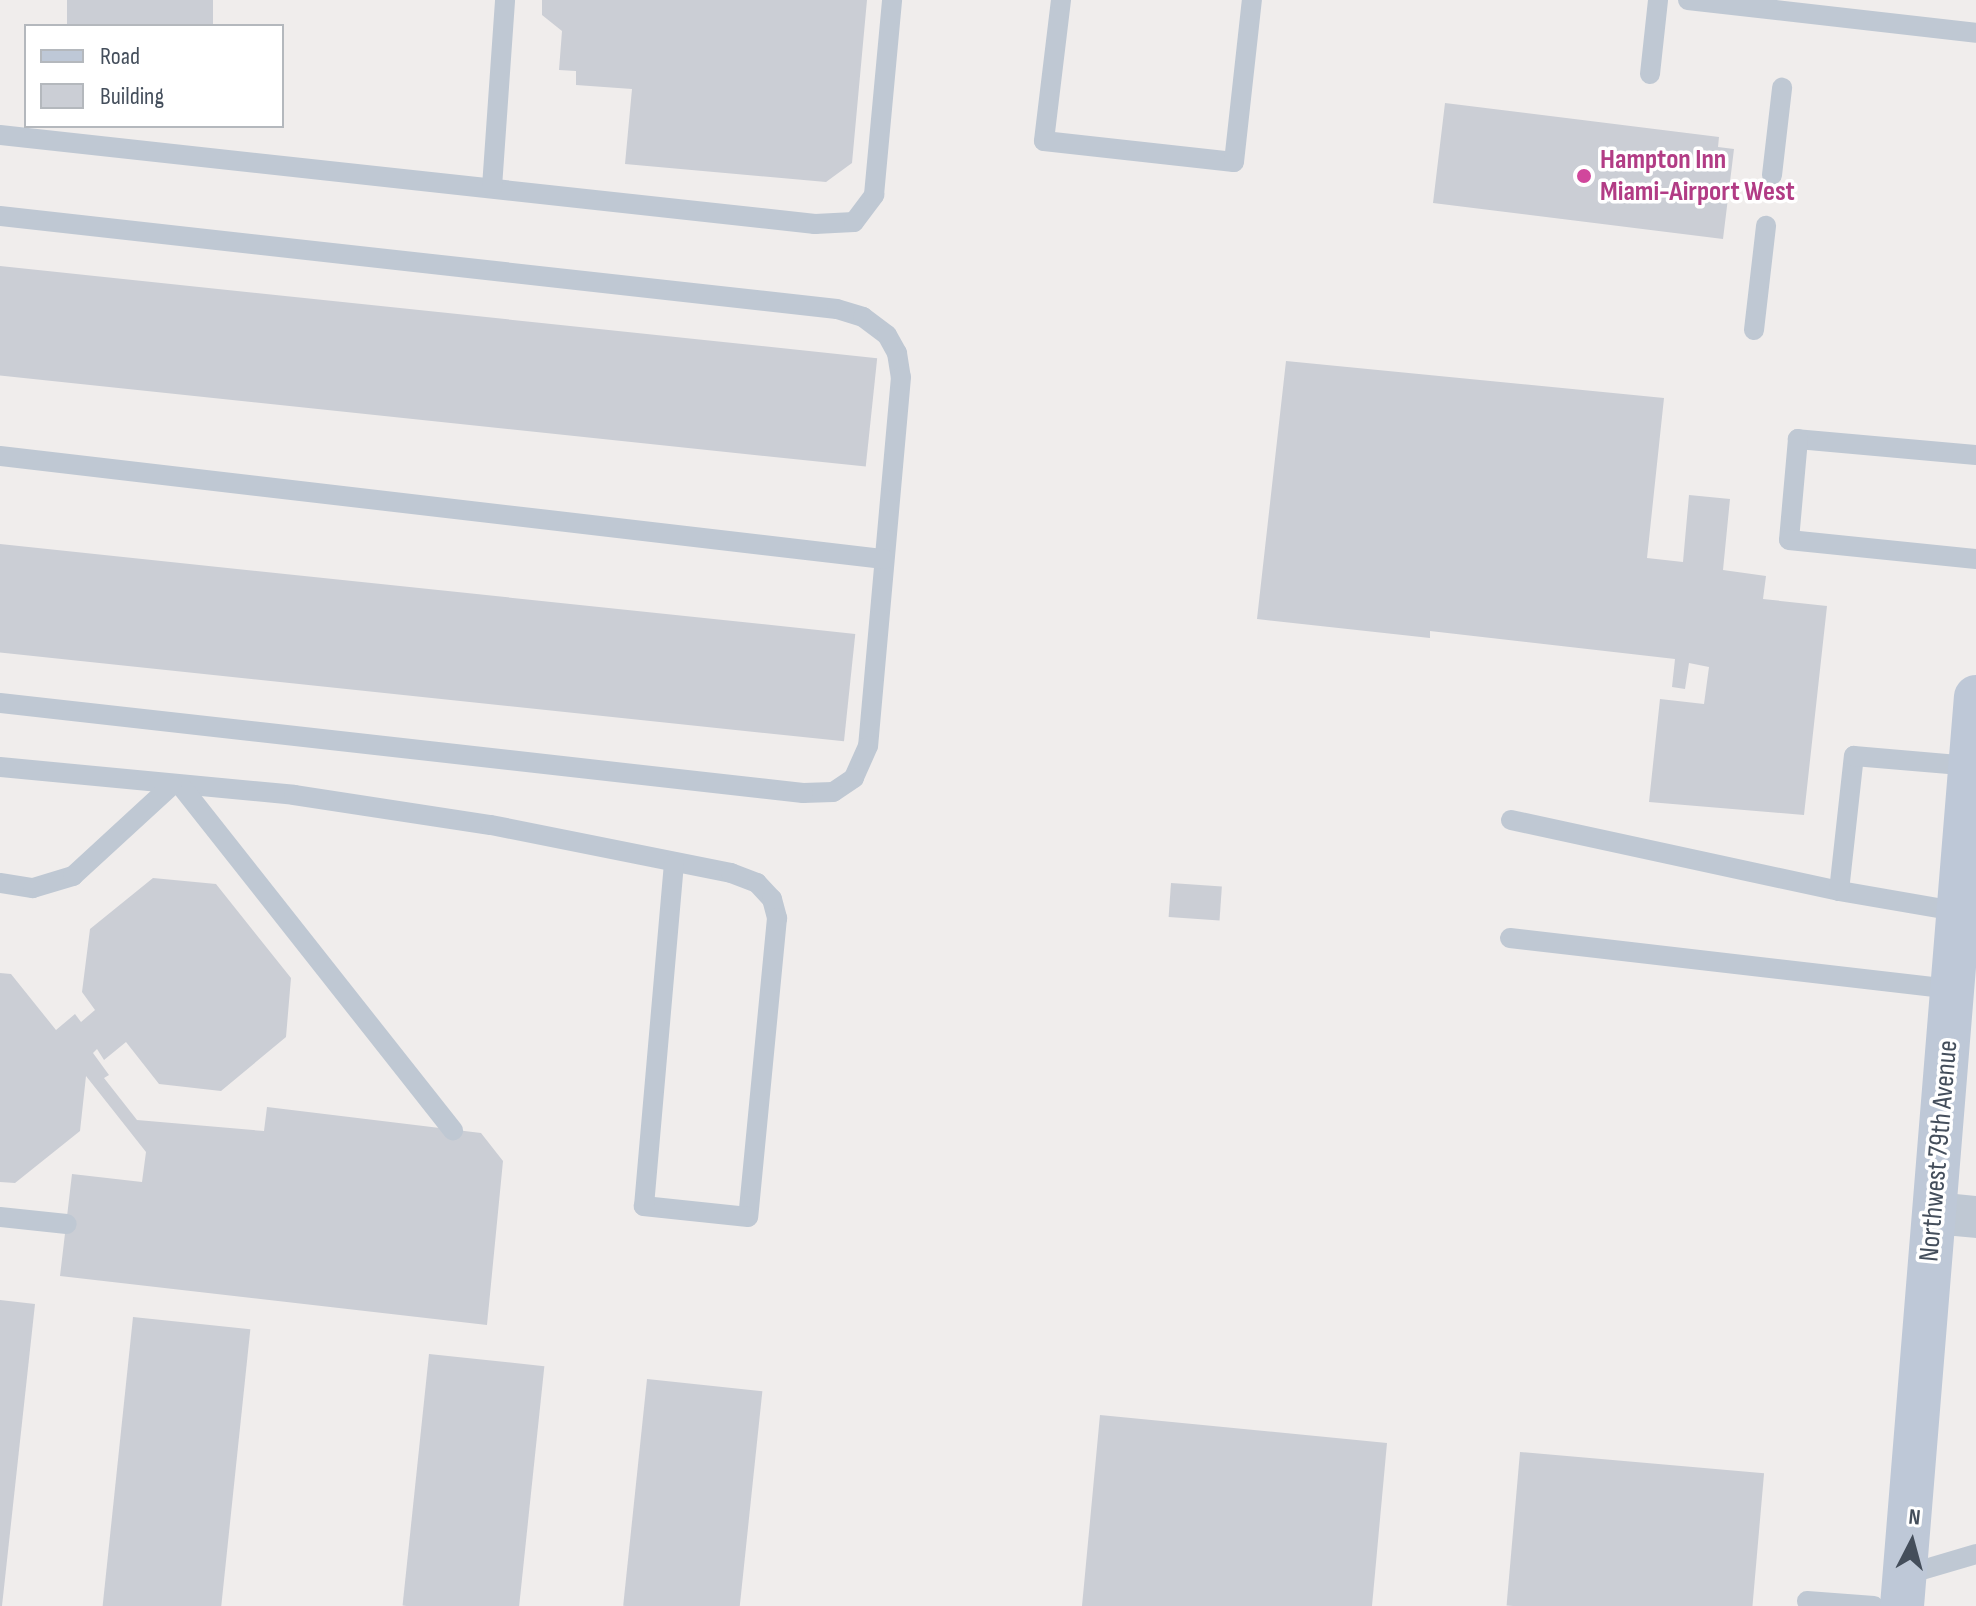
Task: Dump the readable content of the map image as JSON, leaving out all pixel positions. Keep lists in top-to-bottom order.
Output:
{
  "streets": {
    "main road": ["Northwest 79th Avenue"]
  },
  "places": ["Hampton Inn Miami-Airport West"],
  "legend": ["Road", "Building"],
  "north": "top"
}
